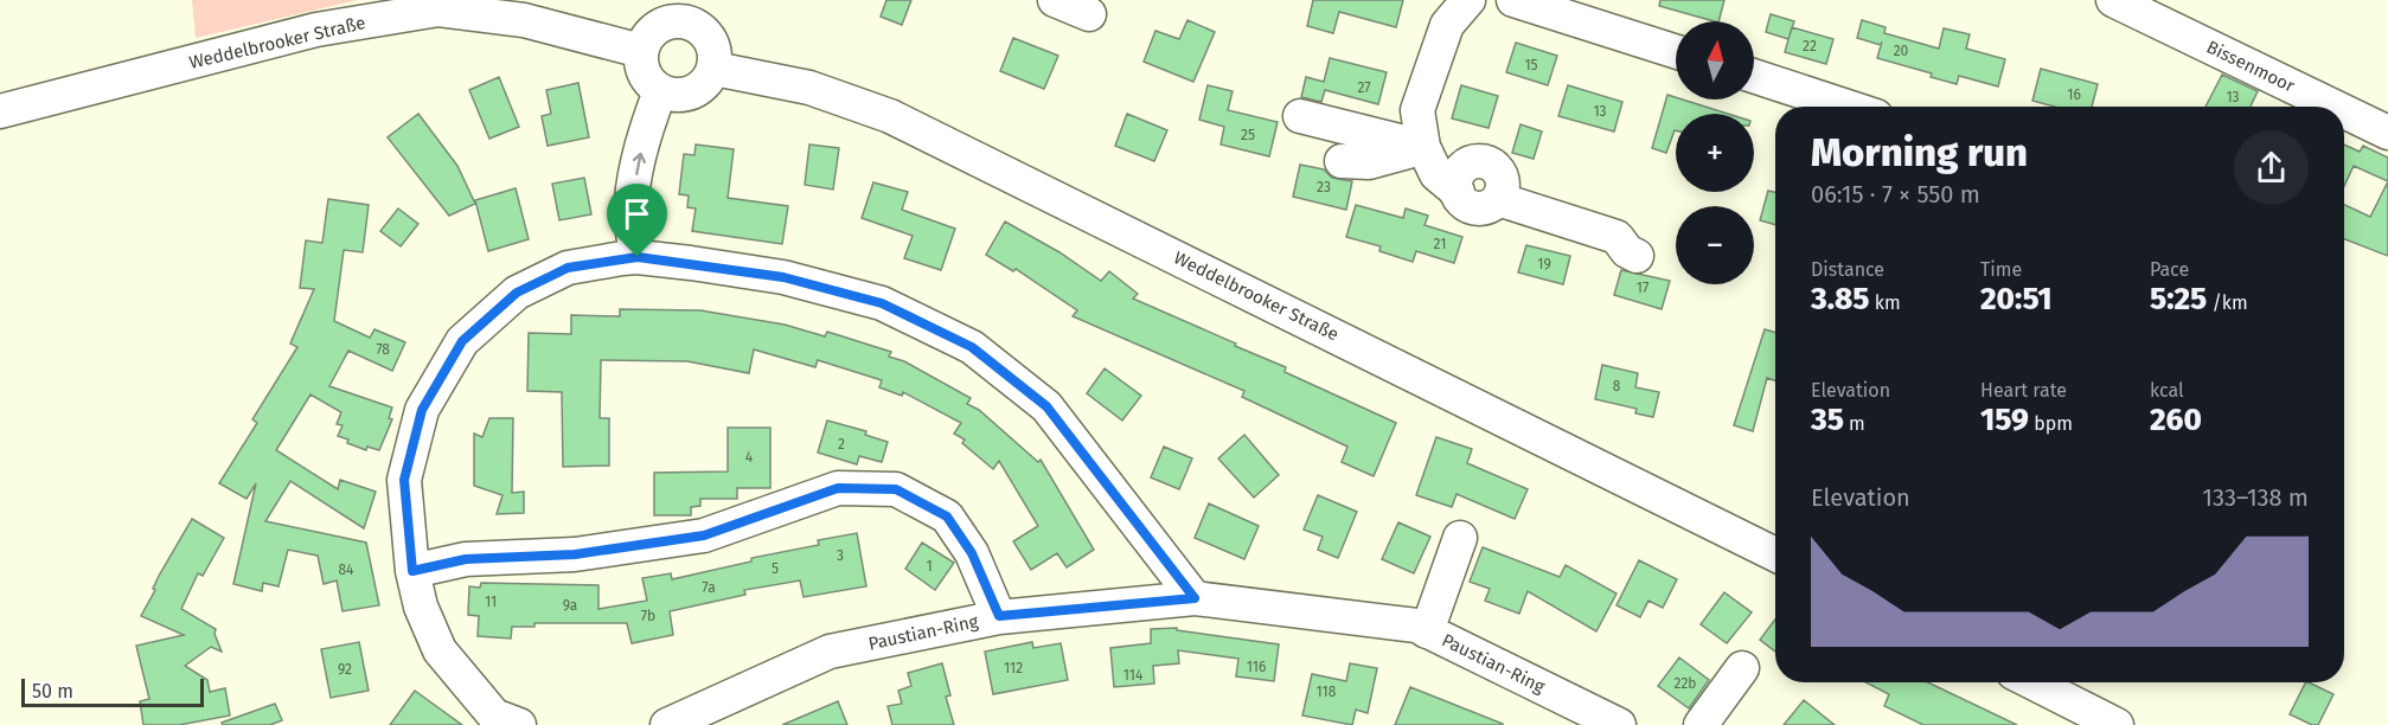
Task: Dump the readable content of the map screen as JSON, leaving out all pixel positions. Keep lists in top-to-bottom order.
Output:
{
  "streets": {
    "street": ["Weddelbrooker Straße", "Bissenmoor", "Paustian-Ring"]
  },
  "house_numbers": [
    "22",
    "20",
    "15",
    "27",
    "16",
    "13",
    "13",
    "25",
    "23",
    "21",
    "19",
    "17",
    "78",
    "8",
    "2",
    "4",
    "3",
    "1",
    "5",
    "84",
    "7a",
    "11",
    "9a",
    "7b",
    "116",
    "112",
    "92",
    "114",
    "22b",
    "118"
  ],
  "scale_bar": "50 m",
  "north": "top",
  "page": {
    "map_buttons": ["+", "−"],
    "heading": ["Morning run", "06:15 · 7 × 550 m"],
    "stats": [
      ["Distance", "3.85 km"],
      ["Time", "20:51"],
      ["Pace", "5:25 /km"],
      ["Elevation", "35 m"],
      ["Heart rate", "159 bpm"],
      ["kcal", "260"]
    ],
    "chart": ["Elevation", "133–138 m"],
    "scale": "50 m"
  }
}
